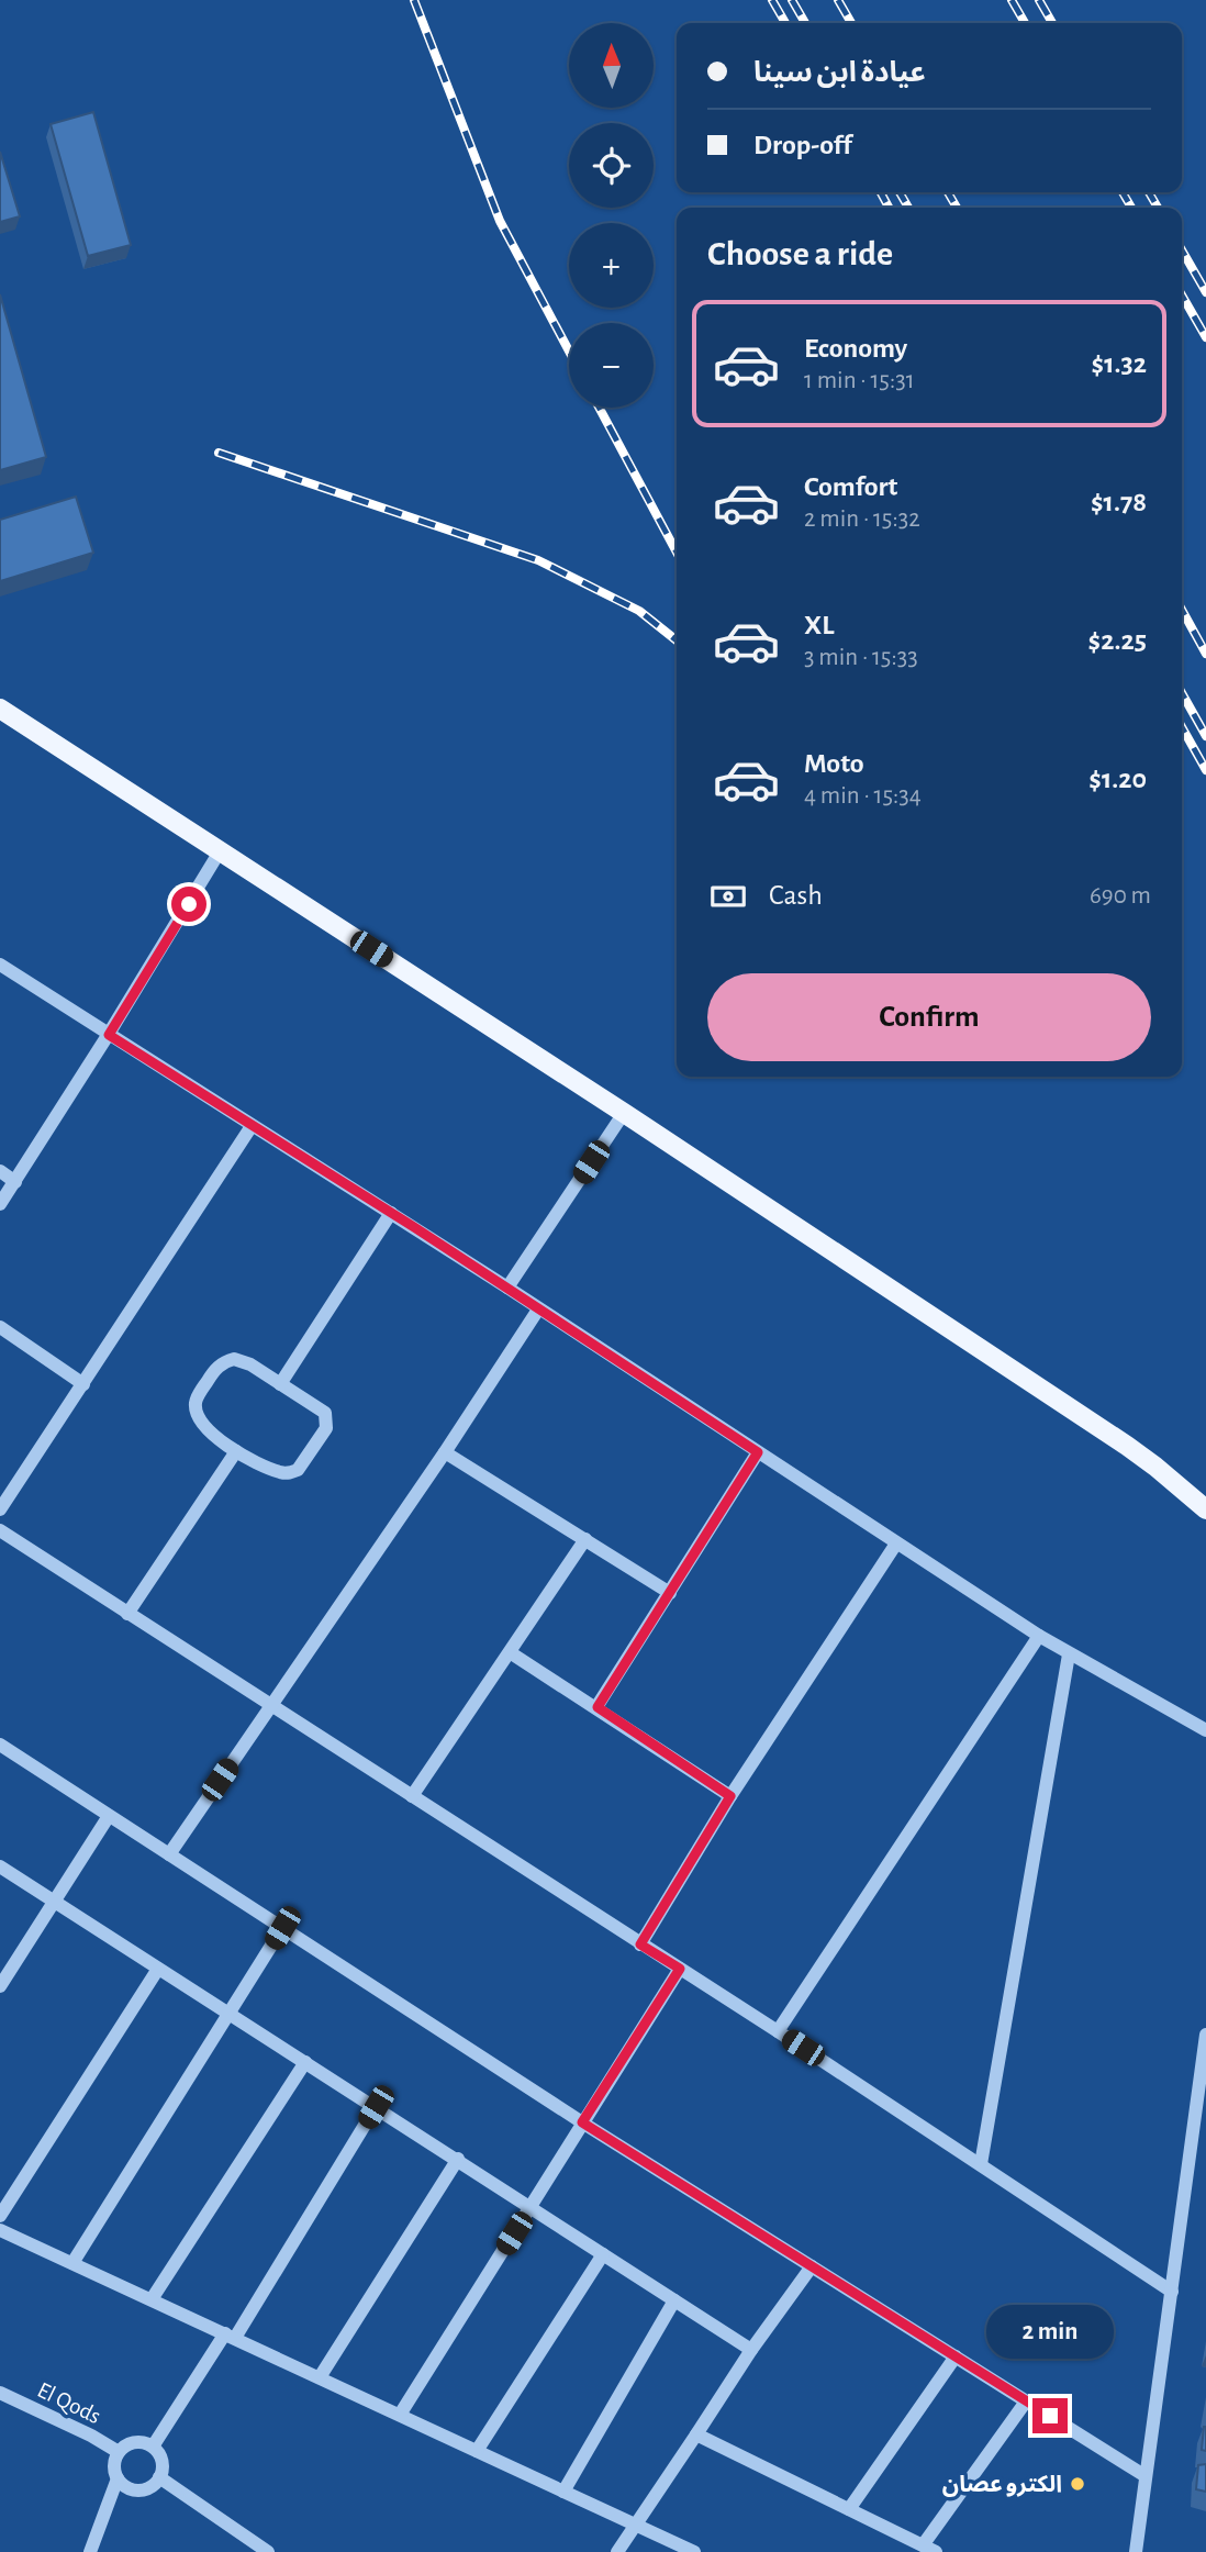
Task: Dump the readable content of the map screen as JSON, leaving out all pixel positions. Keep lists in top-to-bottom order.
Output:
{
  "streets": {
    "street": ["El Qods"]
  },
  "places": ["الكترو عصان"],
  "north": "top",
  "page": {
    "map_buttons": ["+", "−"],
    "banner": ["عيادة ابن سينا", "Drop-off"],
    "heading": "Choose a ride",
    "list": [
      {
        "name": "Economy",
        "note": "1 min · 15:31",
        "value": "$1.32"
      },
      {
        "name": "Comfort",
        "note": "2 min · 15:32",
        "value": "$1.78"
      },
      {
        "name": "XL",
        "note": "3 min · 15:33",
        "value": "$2.25"
      },
      {
        "name": "Moto",
        "note": "4 min · 15:34",
        "value": "$1.20"
      }
    ],
    "pay": ["Cash", "690 m"],
    "buttons": "Confirm",
    "bubble": "2 min"
  }
}
